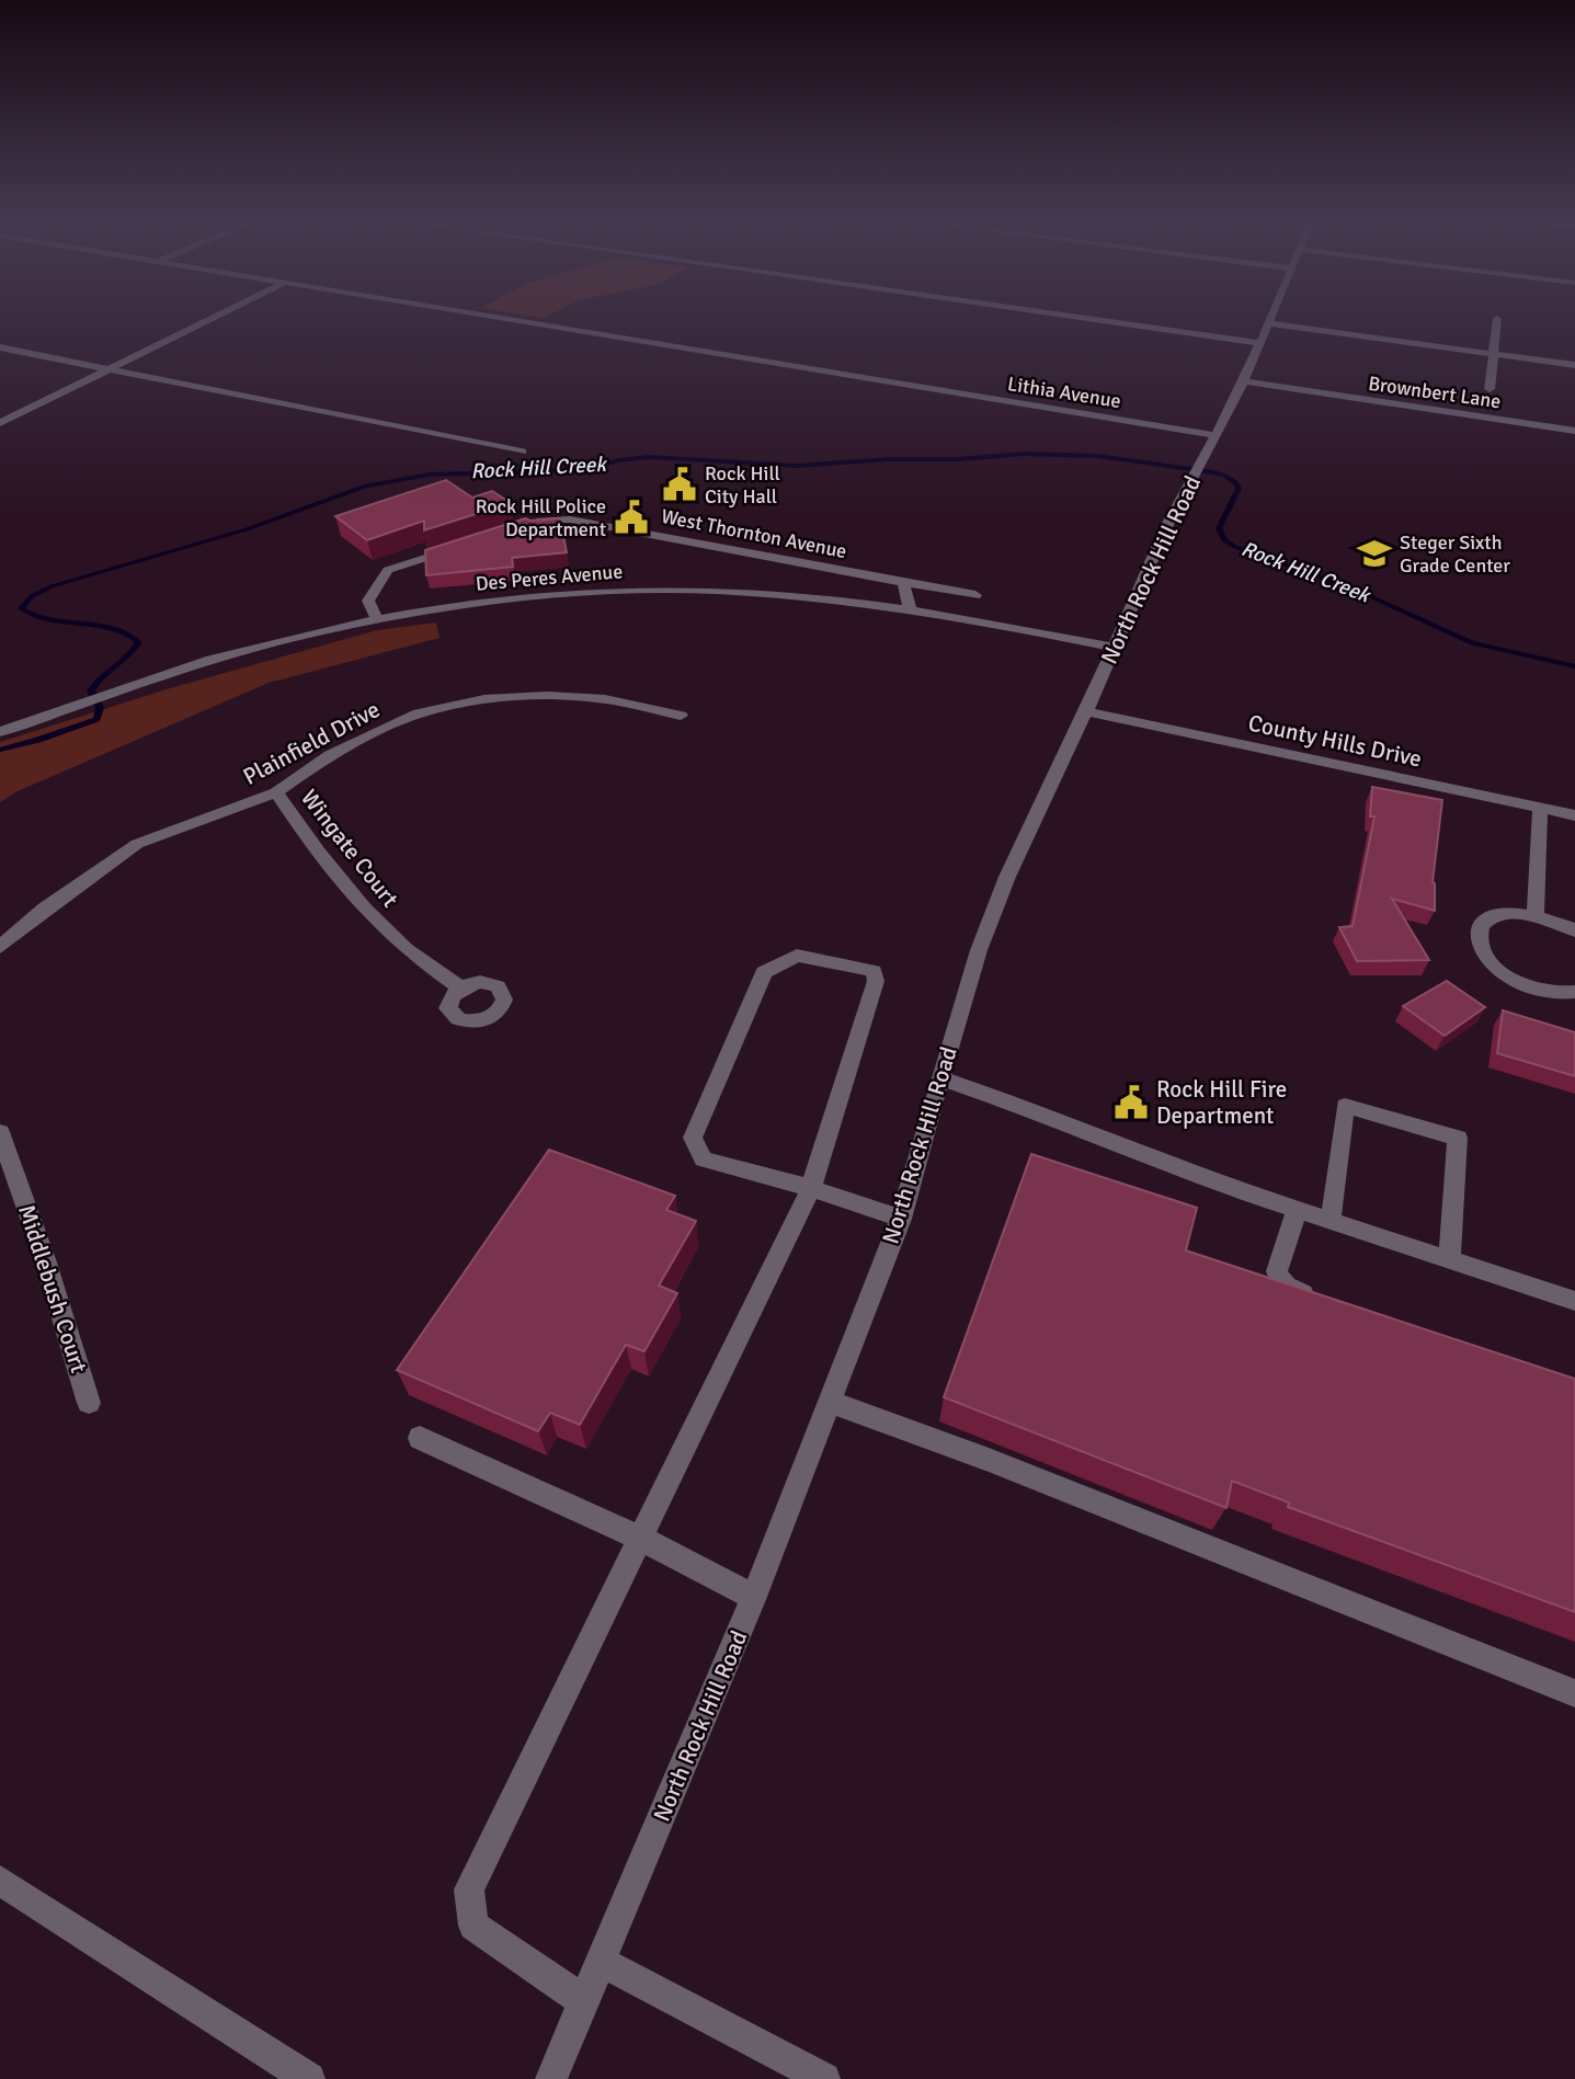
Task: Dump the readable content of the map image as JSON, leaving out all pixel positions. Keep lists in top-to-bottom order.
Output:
{
  "streets": {
    "street": [
      "Lithia Avenue",
      "Brownbert Lane",
      "West Thornton Avenue",
      "North Rock Hill Road",
      "Des Peres Avenue",
      "County Hills Drive",
      "Plainfield Drive",
      "Wingate Court",
      "Middlebush Court"
    ]
  },
  "crossings": [
    ["Lithia Avenue", "North Rock Hill Road"],
    ["Brownbert Lane", "North Rock Hill Road"],
    ["North Rock Hill Road", "Des Peres Avenue"],
    ["North Rock Hill Road", "County Hills Drive"],
    ["Plainfield Drive", "Wingate Court"]
  ],
  "water": ["Rock Hill Creek"],
  "places": {
    "public building": ["Rock Hill City Hall", "Rock Hill Police Department", "Rock Hill Fire Department"],
    "school or university": ["Steger Sixth Grade Center"]
  }
}
